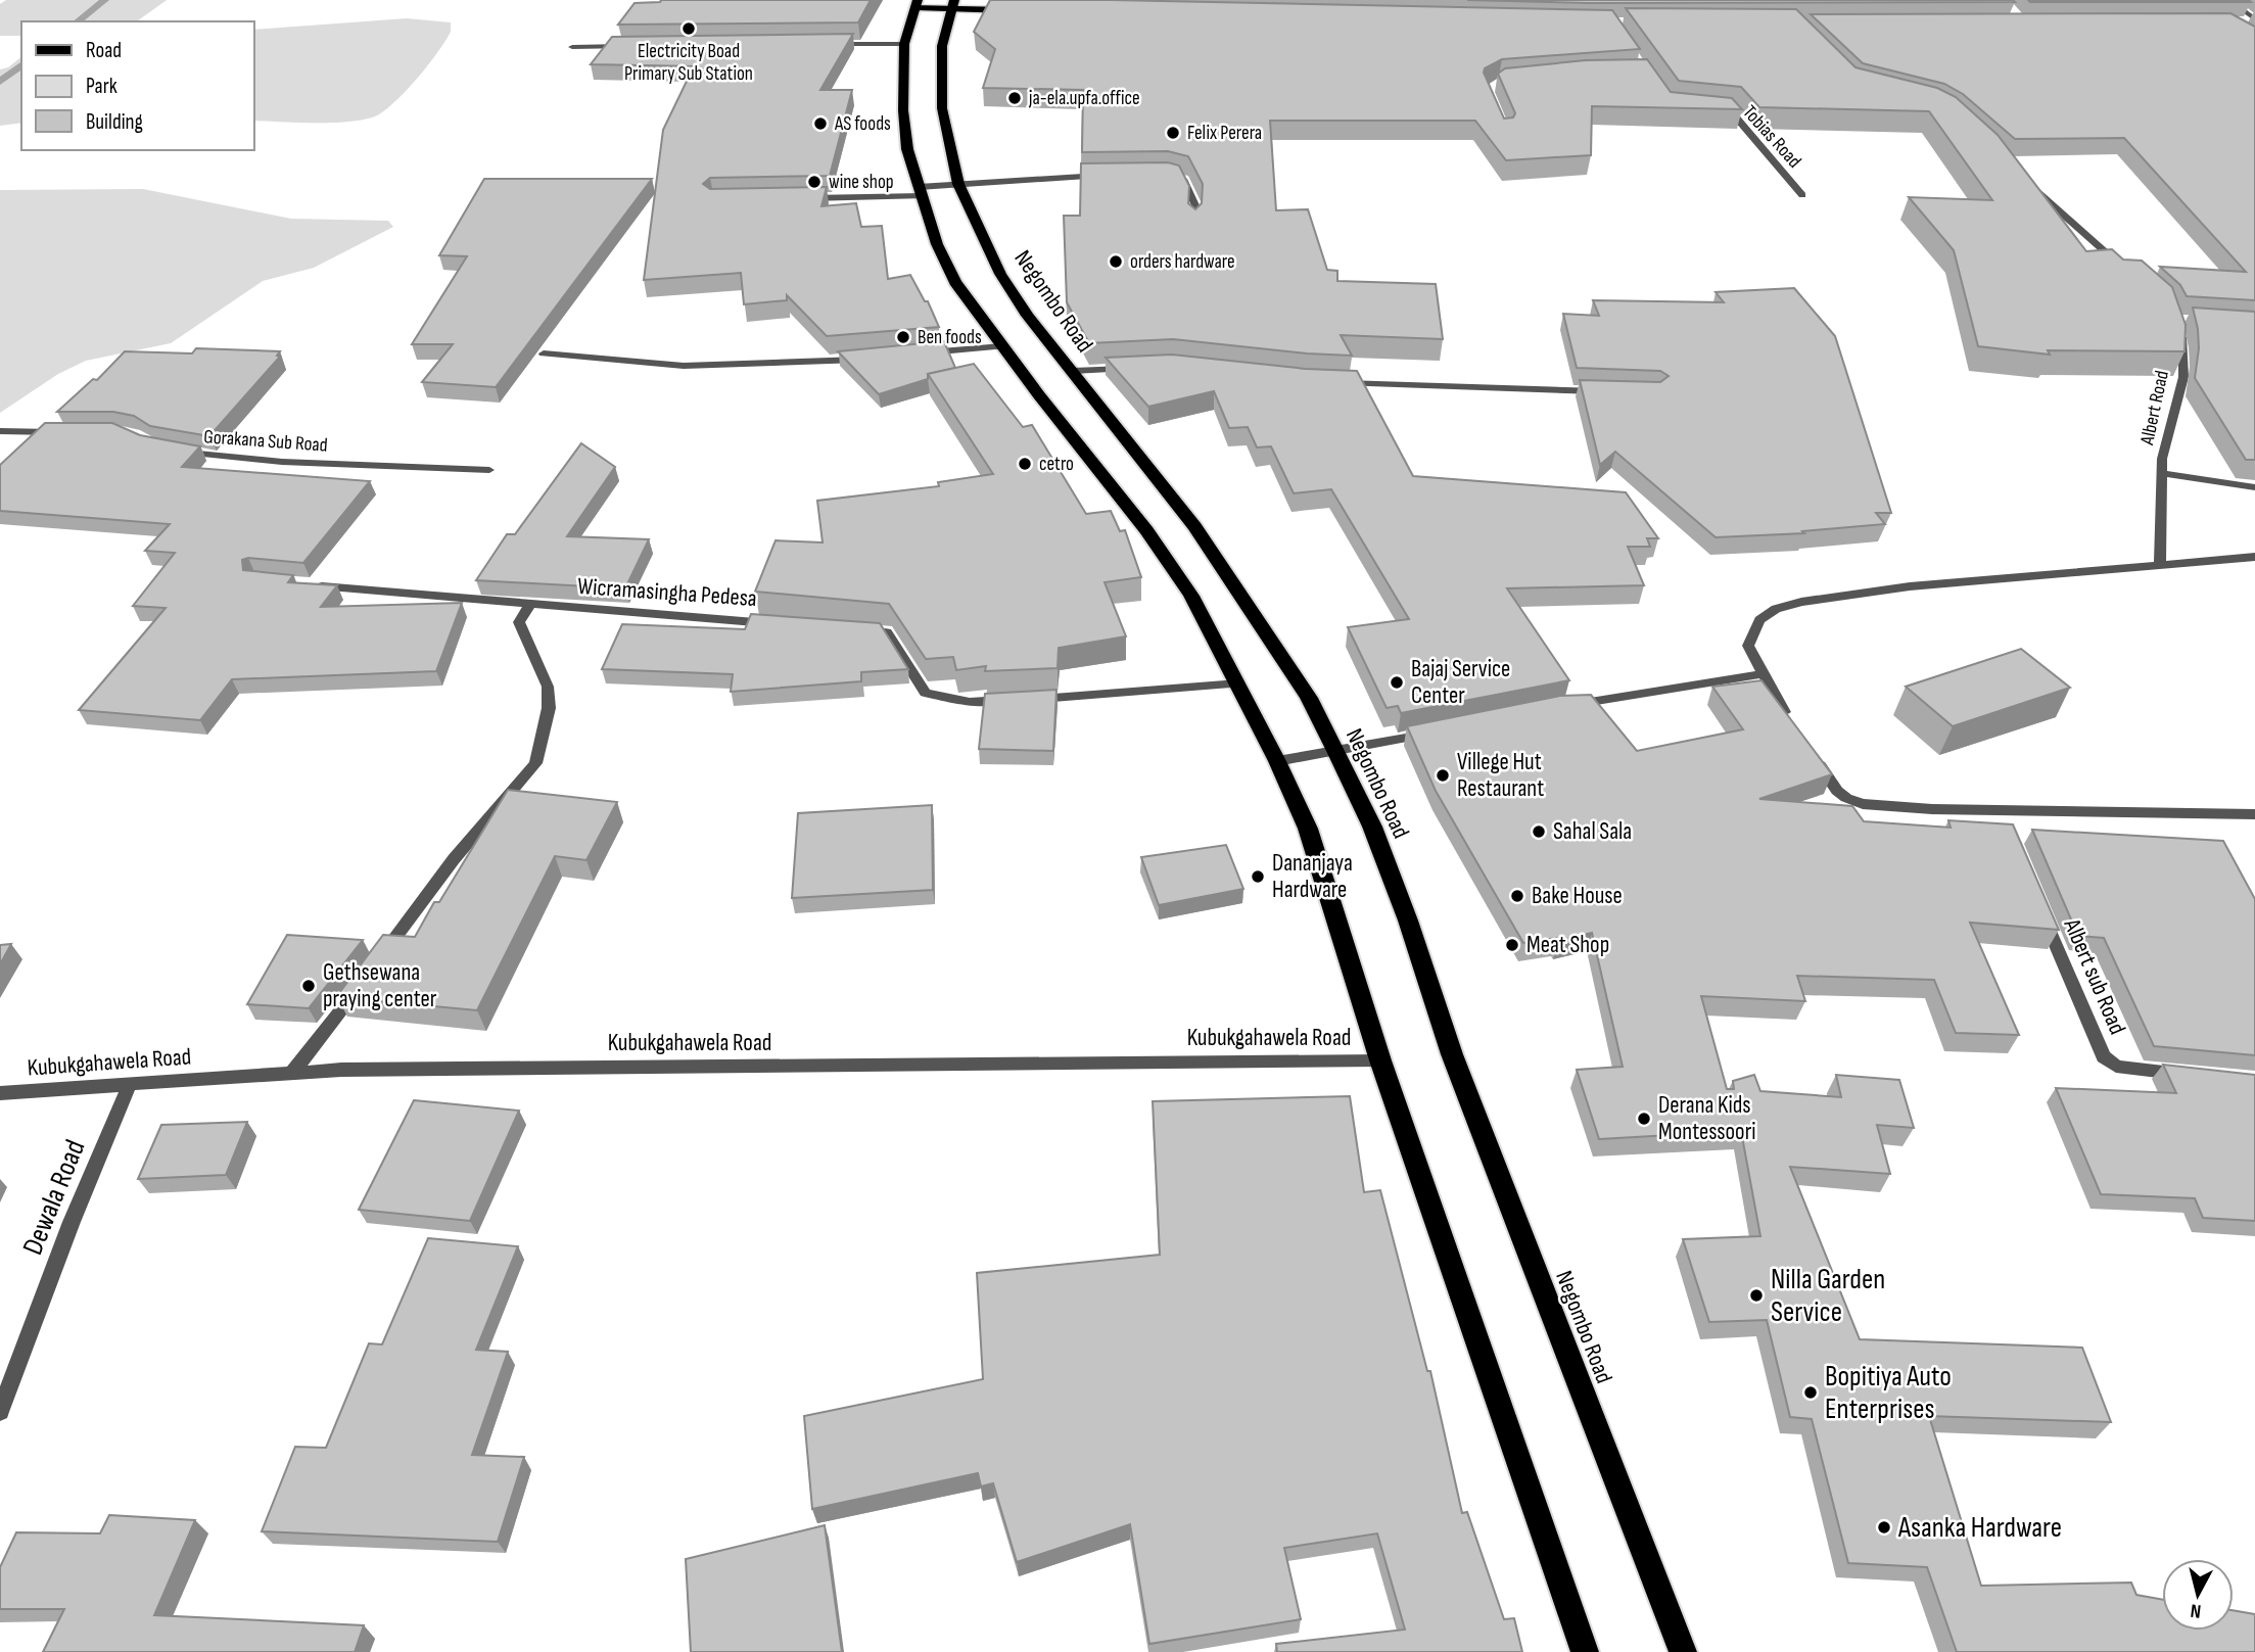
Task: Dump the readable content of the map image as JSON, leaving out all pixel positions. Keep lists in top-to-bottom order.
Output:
{
  "streets": {
    "highway": ["Negombo Road"],
    "street": [
      "Tobias Road",
      "Albert Road",
      "Gorakana Sub Road",
      "Wicramasingha Pedesa",
      "Albert sub Road",
      "Kubukgahawela Road",
      "Dewala Road"
    ]
  },
  "crossings": [
    ["Kubukgahawela Road", "Dewala Road"]
  ],
  "places": [
    "Electricity Boad Primary Sub Station",
    "ja-ela.upfa.office",
    "AS foods",
    "Felix Perera",
    "wine shop",
    "orders hardware",
    "Ben foods",
    "cetro",
    "Bajaj Service Center",
    "Villege Hut Restaurant",
    "Sahal Sala",
    "Dananjaya Hardware",
    "Bake House",
    "Meat Shop",
    "Gethsewana praying center",
    "Derana Kids Montessoori",
    "Nilla Garden Service",
    "Bopitiya Auto Enterprises",
    "Asanka Hardware"
  ],
  "legend": ["Road", "Park", "Building"],
  "north": "bottom"
}
